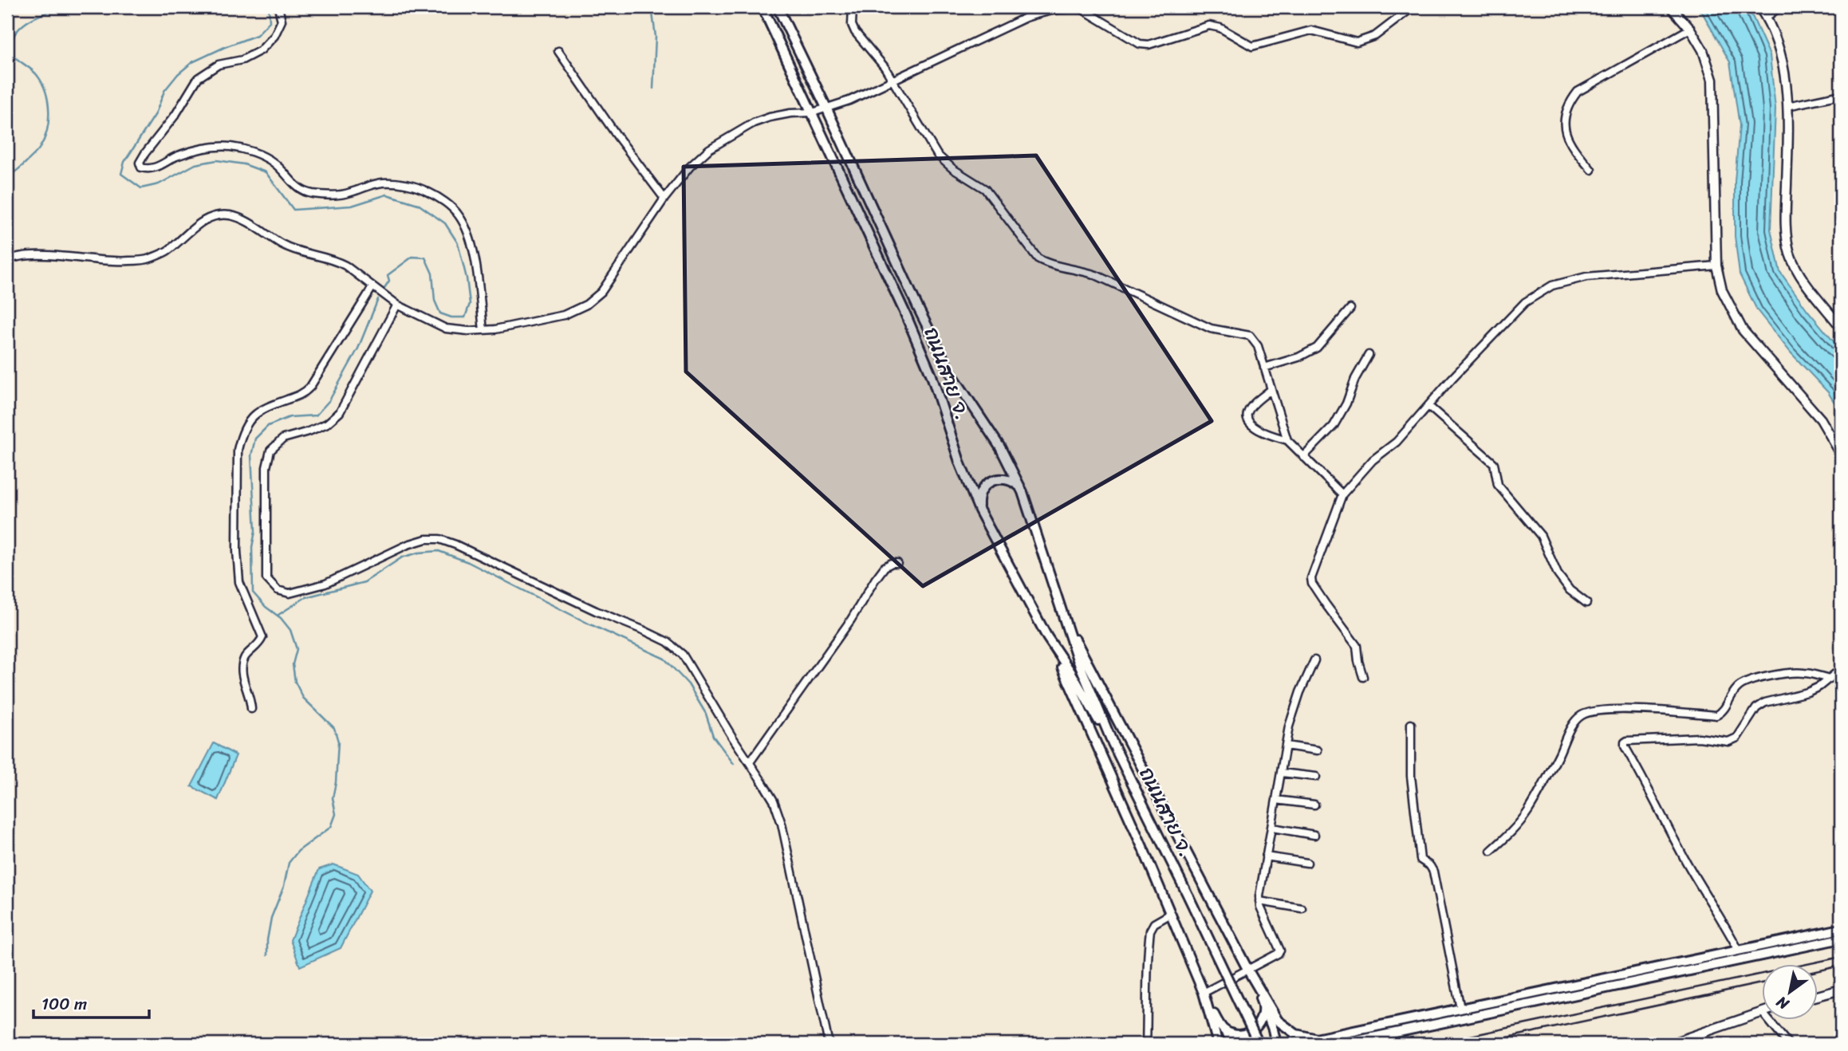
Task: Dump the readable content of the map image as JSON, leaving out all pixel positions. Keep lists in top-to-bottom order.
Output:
{
  "streets": {
    "main road": ["ถนนสาย จ."]
  },
  "scale_bar": "100 m",
  "north": "bottom left"
}
